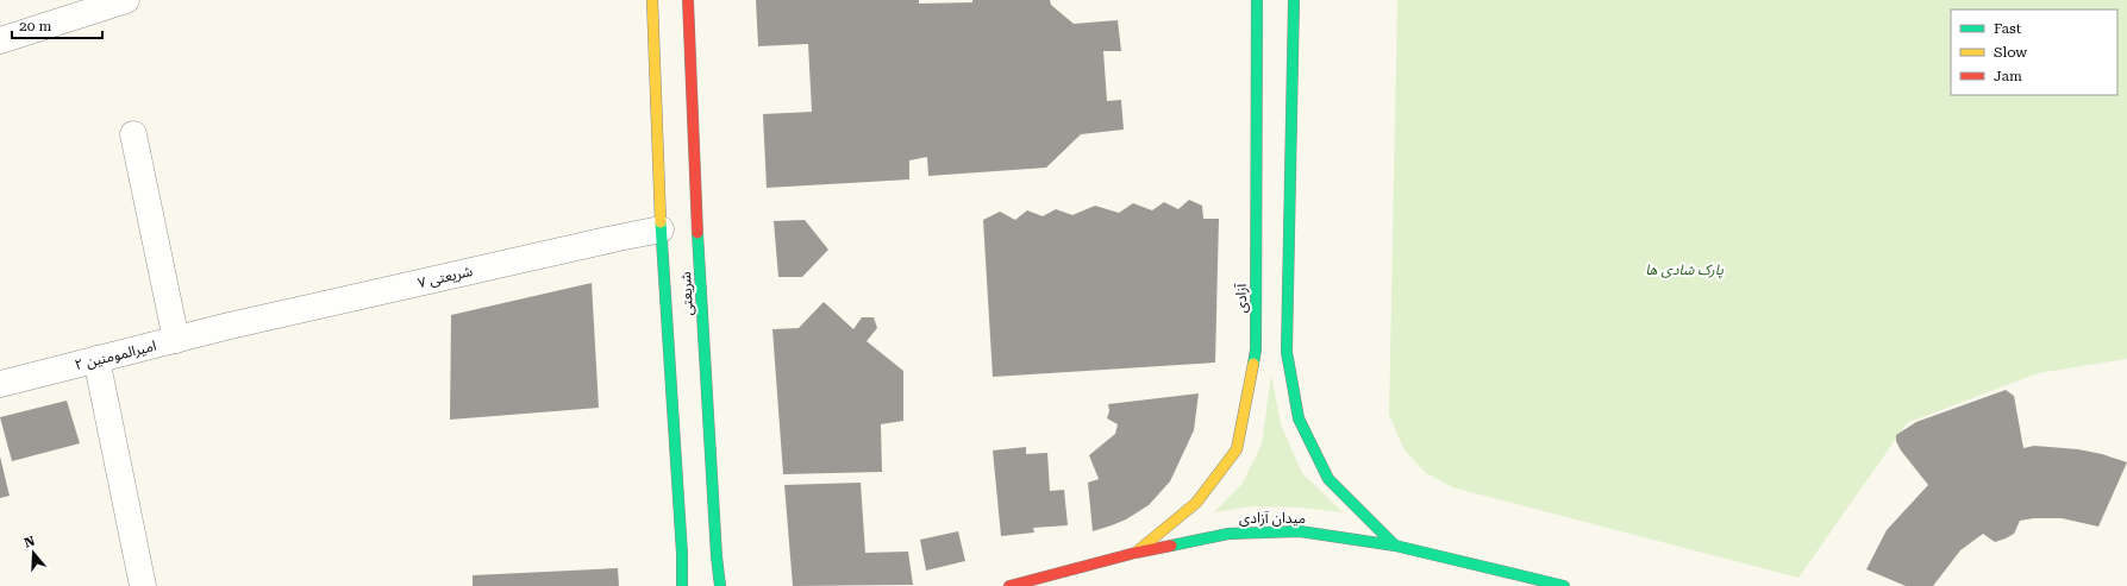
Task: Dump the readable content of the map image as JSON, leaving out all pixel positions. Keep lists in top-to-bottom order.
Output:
{
  "streets": {
    "main road": ["شریعتی", "آزادی", "میدان آزادی"],
    "street": ["شریعتی ۷", "امیرالمومنین ۲"]
  },
  "crossings": [
    ["شریعتی ۷", "امیرالمومنین ۲"],
    ["آزادی", "میدان آزادی"]
  ],
  "parks": ["پارک شادی ها"],
  "legend": ["Fast", "Slow", "Jam"],
  "scale_bar": "20 m",
  "north": "top"
}
